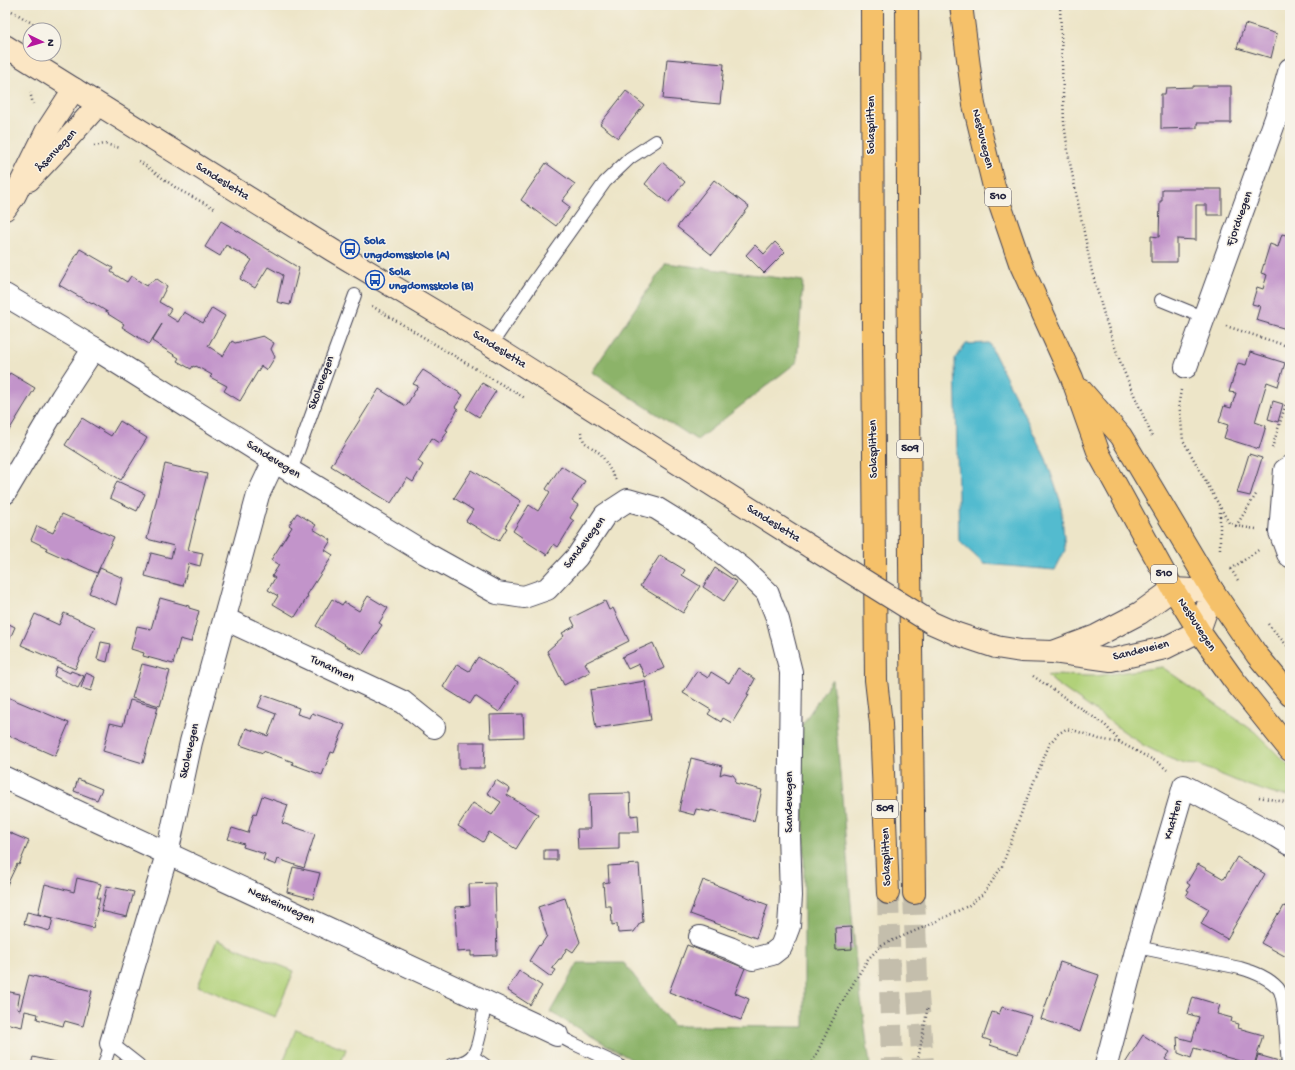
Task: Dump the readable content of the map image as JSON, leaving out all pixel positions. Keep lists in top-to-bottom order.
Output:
{
  "streets": {
    "main road": [
      "Solasplitten",
      "Nesbuvegen",
      "510",
      "509"
    ],
    "street": [
      "Åsenvegen",
      "Sandesletta",
      "Fjordvegen",
      "Skolevegen",
      "Sandevegen",
      "Sandeveien",
      "Tunarmen",
      "Knatten",
      "Nesheimvegen"
    ]
  },
  "crossings": [
    ["Nesbuvegen", "Sandeveien"],
    ["Åsenvegen", "Sandesletta"],
    ["Sandesletta", "Sandeveien"],
    ["Skolevegen", "Sandevegen"],
    ["Skolevegen", "Tunarmen"],
    ["Skolevegen", "Nesheimvegen"]
  ],
  "places": {
    "bus stop": ["Sola ungdomsskole (A)", "Sola ungdomsskole (B)"]
  },
  "north": "right"
}
